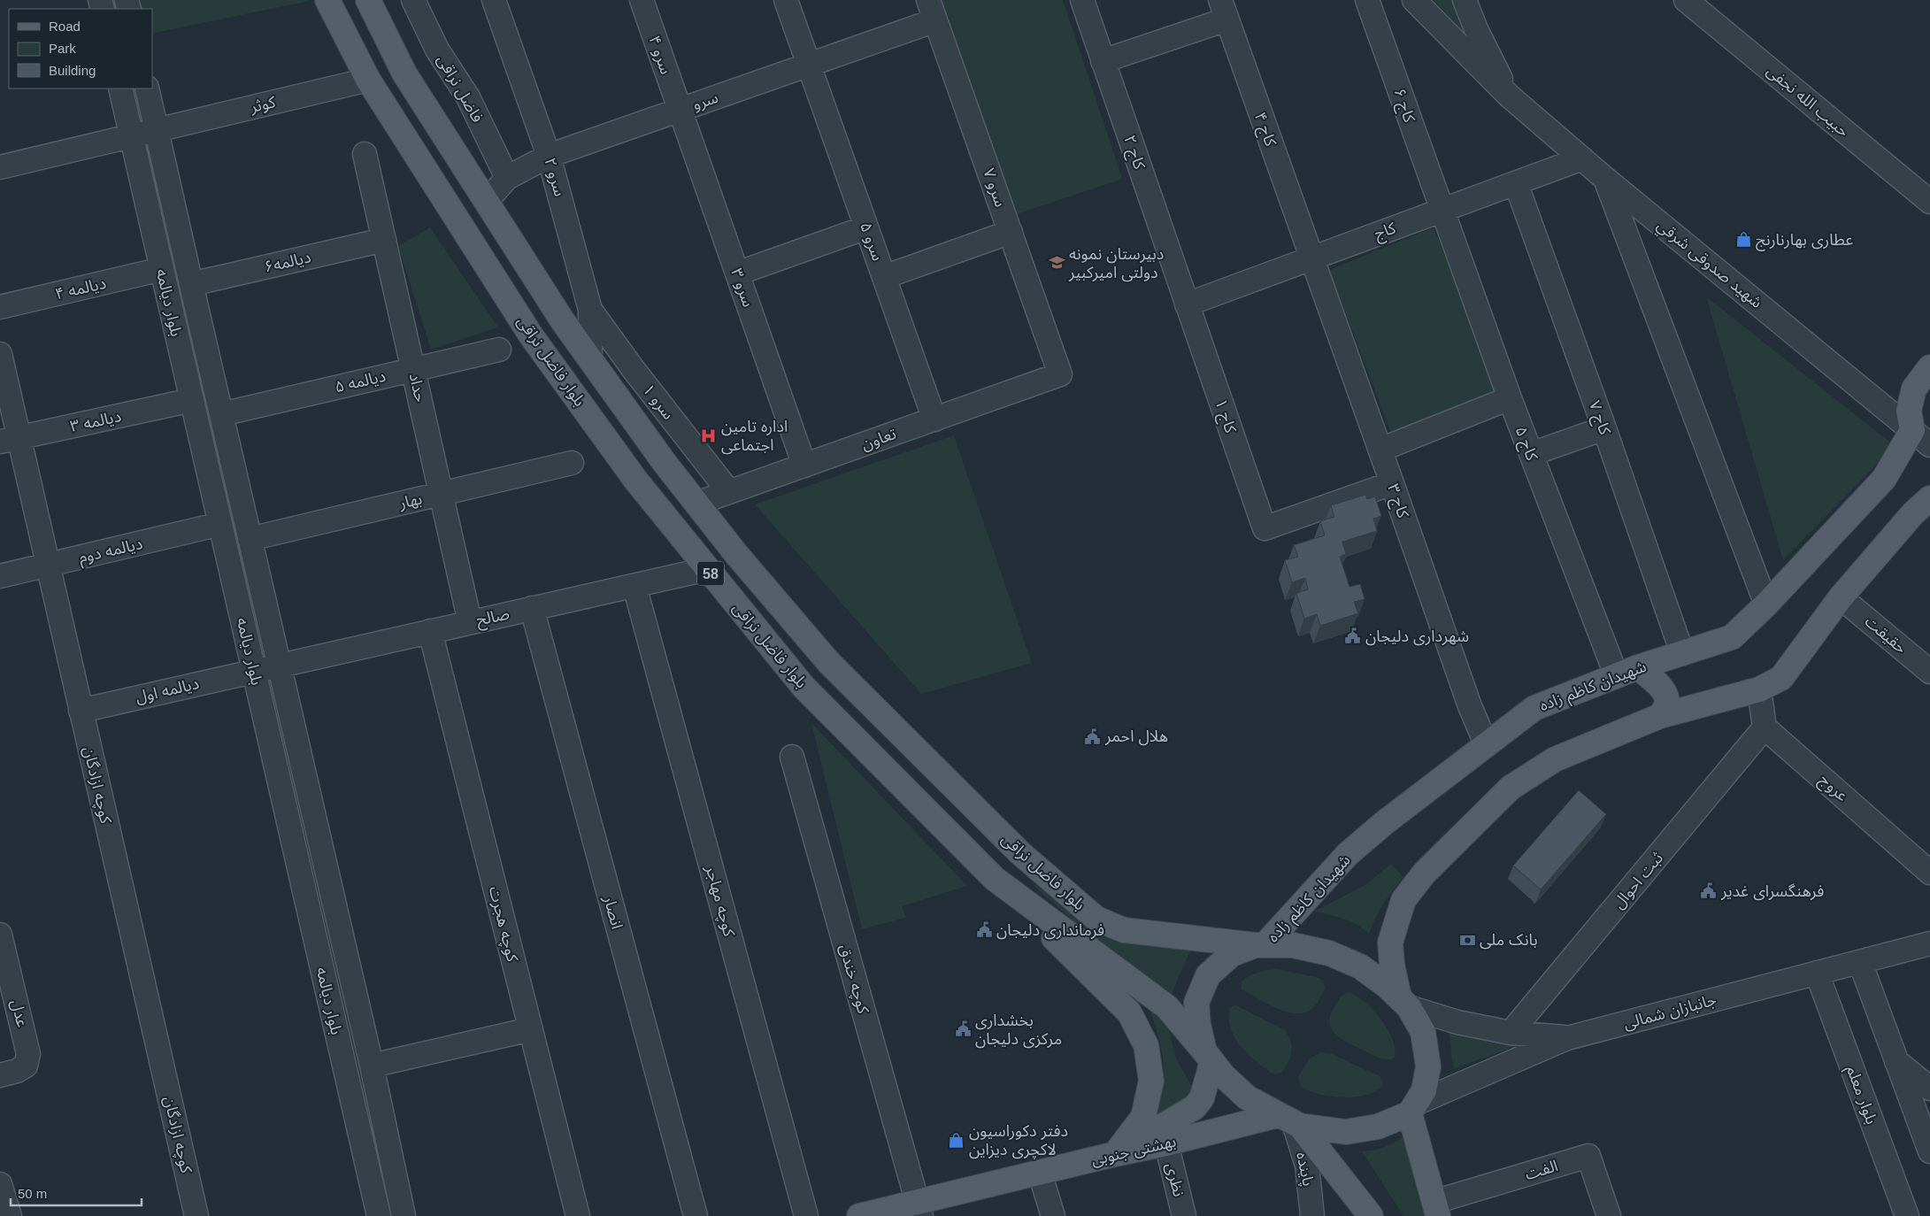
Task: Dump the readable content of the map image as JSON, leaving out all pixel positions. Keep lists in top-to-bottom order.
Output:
{
  "streets": {
    "main road": [
      "بلوار فاضل نراقی",
      "58",
      "شهیدان کاظم زاده",
      "بهشتی جنوبی"
    ],
    "street": [
      "سرو ۴",
      "فاضل نراقی",
      "سرو",
      "حبیب الله نجفی",
      "کوثر",
      "کاج ۶",
      "کاج ۴",
      "کاج ۲",
      "سرو ۲",
      "سرو ۷",
      "کاج",
      "سرو ۵",
      "دیالمه۶",
      "شهید صدوقی شرقي",
      "سرو ۳",
      "دیالمه ۴",
      "بلوار دیالمه",
      "دیالمه ۵",
      "حداد",
      "سرو ۱",
      "کاج ۱",
      "کاج ۷",
      "دیالمه ۳",
      "تعاون",
      "کاج ۵",
      "بهار",
      "کاج ۳",
      "دیالمه دوم",
      "صالح",
      "حقیقت",
      "دیالمه اول",
      "کوچه ازادگان",
      "عروج",
      "ثبت احوال",
      "کوچه مهاجر",
      "انصار",
      "کوچه هجرت",
      "کوچه خندق",
      "جانبازان شمالی",
      "عدل",
      "بلوار معلم",
      "پاینده",
      "الفت",
      "نظری"
    ]
  },
  "crossings": [
    ["سرو ۴", "سرو"],
    ["سرو ۴", "سرو ۳"],
    ["فاضل نراقی", "سرو"],
    ["سرو", "سرو ۲"],
    ["سرو", "سرو ۷"],
    ["سرو", "سرو ۵"],
    ["سرو", "سرو ۳"],
    ["سرو", "بلوار فاضل نراقی"],
    ["کوثر", "بلوار دیالمه"],
    ["کوثر", "بلوار فاضل نراقی"],
    ["کاج ۶", "کاج"],
    ["کاج ۶", "کاج ۵"],
    ["کاج ۴", "کاج"],
    ["کاج ۴", "کاج ۳"],
    ["کاج ۲", "کاج"],
    ["کاج ۲", "کاج ۱"],
    ["سرو ۲", "بلوار فاضل نراقی"],
    ["سرو ۲", "سرو ۱"],
    ["سرو ۷", "تعاون"],
    ["کاج", "شهید صدوقی شرقي"],
    ["کاج", "کاج ۱"],
    ["کاج", "کاج ۷"],
    ["کاج", "کاج ۵"],
    ["کاج", "کاج ۳"],
    ["سرو ۵", "تعاون"],
    ["دیالمه۶", "بلوار دیالمه"],
    ["دیالمه۶", "حداد"],
    ["شهید صدوقی شرقي", "شهیدان کاظم زاده"],
    ["سرو ۳", "تعاون"],
    ["دیالمه ۴", "بلوار دیالمه"],
    ["بلوار دیالمه", "دیالمه ۵"],
    ["بلوار دیالمه", "دیالمه ۳"],
    ["بلوار دیالمه", "بهار"],
    ["بلوار دیالمه", "دیالمه دوم"],
    ["بلوار دیالمه", "صالح"],
    ["بلوار دیالمه", "دیالمه اول"],
    ["بلوار فاضل نراقی", "تعاون"],
    ["بلوار فاضل نراقی", "صالح"],
    ["بلوار فاضل نراقی", "شهیدان کاظم زاده"],
    ["بلوار فاضل نراقی", "بهشتی جنوبی"],
    ["بلوار فاضل نراقی", "پاینده"],
    ["دیالمه ۵", "حداد"],
    ["حداد", "بهار"],
    ["حداد", "صالح"],
    ["سرو ۱", "تعاون"],
    ["کاج ۱", "کاج ۳"],
    ["کاج ۷", "شهیدان کاظم زاده"],
    ["دیالمه ۳", "کوچه ازادگان"],
    ["کاج ۵", "شهیدان کاظم زاده"],
    ["کاج ۳", "شهیدان کاظم زاده"],
    ["دیالمه دوم", "کوچه ازادگان"],
    ["صالح", "دیالمه اول"],
    ["صالح", "کوچه مهاجر"],
    ["صالح", "انصار"],
    ["صالح", "کوچه هجرت"],
    ["دیالمه اول", "کوچه ازادگان"],
    ["عروج", "ثبت احوال"],
    ["کوچه خندق", "بهشتی جنوبی"],
    ["جانبازان شمالی", "بلوار معلم"],
    ["بهشتی جنوبی", "پاینده"],
    ["بهشتی جنوبی", "نظری"]
  ],
  "places": {
    "shop": ["عطاری بهارنارنج", "دفتر دکوراسیون لاکچری دیزاین"],
    "school or university": ["دبیرستان نمونه دولتی امیرکبیر"],
    "hospital": ["اداره تامین اجتماعی"],
    "public building": [
      "شهرداری دلیجان",
      "هلال احمر",
      "فرهنگسرای غدیر",
      "فرمانداری دلیجان",
      "بخشداری مرکزی دلیجان"
    ],
    "bank": ["بانک ملی"]
  },
  "legend": ["Road", "Park", "Building"],
  "scale_bar": "50 m"
}
